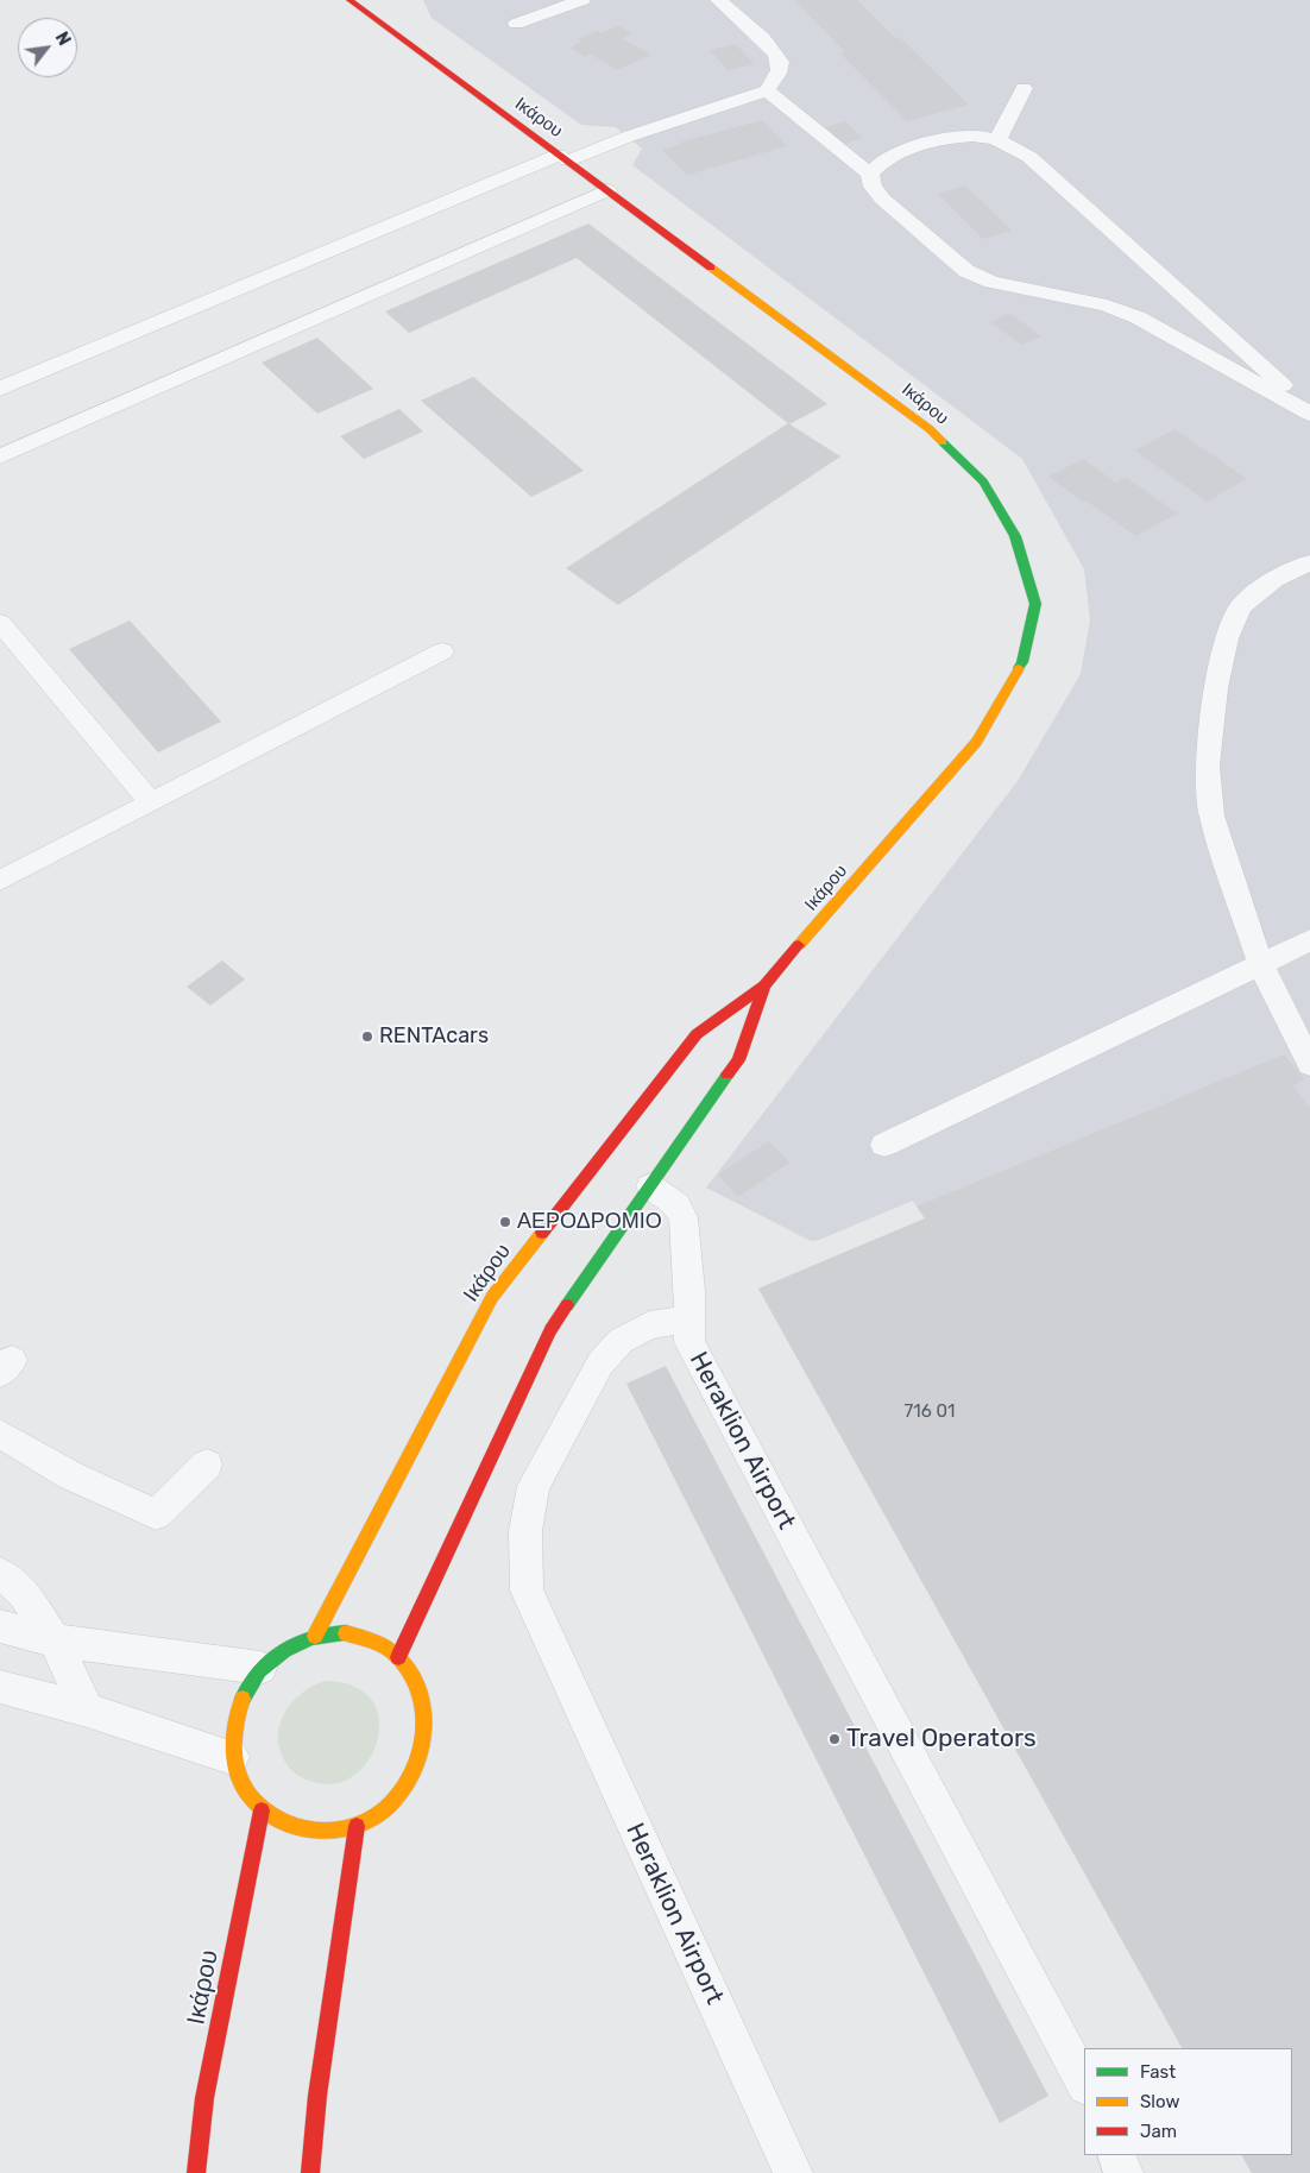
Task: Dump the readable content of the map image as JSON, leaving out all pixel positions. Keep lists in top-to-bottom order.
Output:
{
  "streets": {
    "main road": ["Ικάρου"],
    "lane": ["Heraklion Airport"]
  },
  "places": ["RENTAcars", "ΑΕΡΟΔΡΟΜΙΟ", "Travel Operators"],
  "house_numbers": ["716 01"],
  "legend": ["Fast", "Slow", "Jam"],
  "north": "top right"
}
